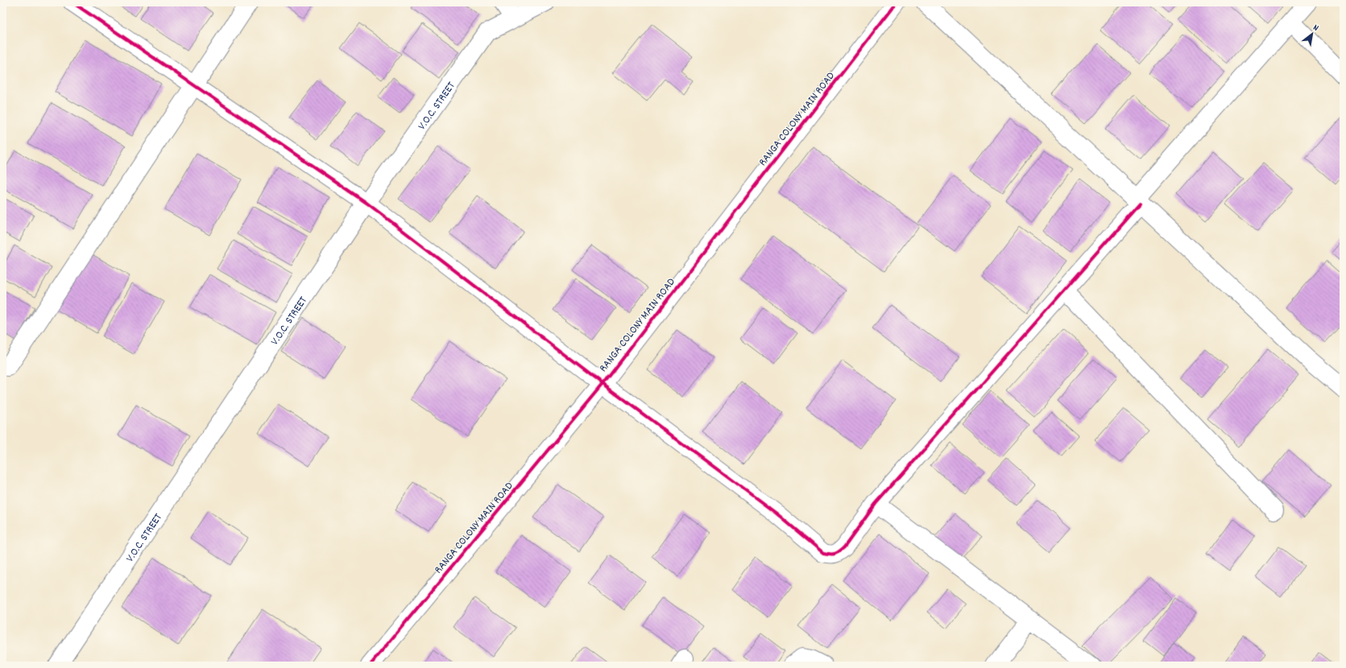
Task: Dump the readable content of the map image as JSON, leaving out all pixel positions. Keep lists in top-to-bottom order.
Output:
{
  "streets": {
    "street": ["V.O.C. STREET", "RANGA COLONY MAIN ROAD"]
  },
  "north": "top right"
}
